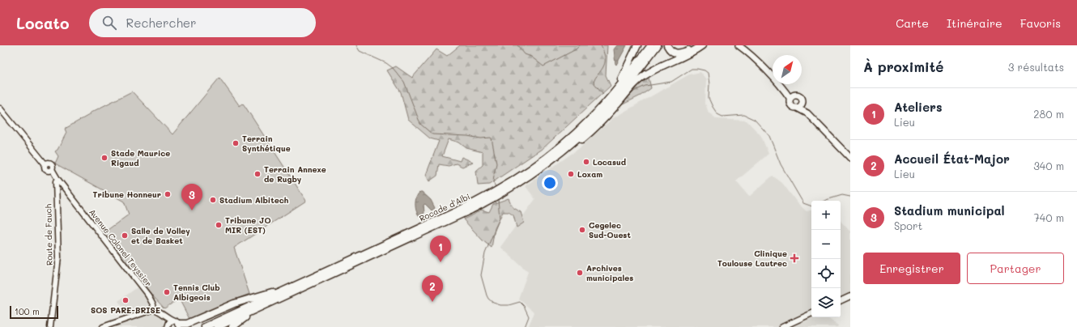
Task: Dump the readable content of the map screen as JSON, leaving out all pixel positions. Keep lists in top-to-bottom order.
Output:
{
  "streets": {
    "highway": ["Rocade d'Albi"],
    "main road": ["Route de Fauch", "Avenue Colonel Teyssier"]
  },
  "crossings": [
    ["Route de Fauch", "Avenue Colonel Teyssier"]
  ],
  "places": {
    "other": [
      "Terrain Synthétique",
      "Stade Maurice Rigaud",
      "Locasud",
      "Terrain Annexe de Rugby",
      "Loxam",
      "Tribune Honneur",
      "Stadium Albitech",
      "Tribune JO MIR (EST)",
      "Cegelec Sud-Ouest",
      "Salle de Volley et de Basket",
      "Archives municipales",
      "Tennis Club Albigeois",
      "SOS PARE-BRISE"
    ],
    "health": ["Clinique Toulouse Lautrec"]
  },
  "scale_bar": "100 m",
  "north": "top right",
  "page": {
    "header": "Locato",
    "search": "Rechercher",
    "nav": ["Carte", "Itinéraire", "Favoris"],
    "heading": ["À proximité", "3 résultats"],
    "list": [
      {
        "mark": "1",
        "name": "Ateliers",
        "note": "Lieu",
        "value": "280 m"
      },
      {
        "mark": "2",
        "name": "Accueil État-Major",
        "note": "Lieu",
        "value": "340 m"
      },
      {
        "mark": "3",
        "name": "Stadium municipal",
        "note": "Sport",
        "value": "740 m"
      }
    ],
    "pins": ["3", "1", "2"],
    "map_buttons": ["+", "−"],
    "buttons": ["Enregistrer", "Partager"],
    "scale": "100 m"
  }
}
